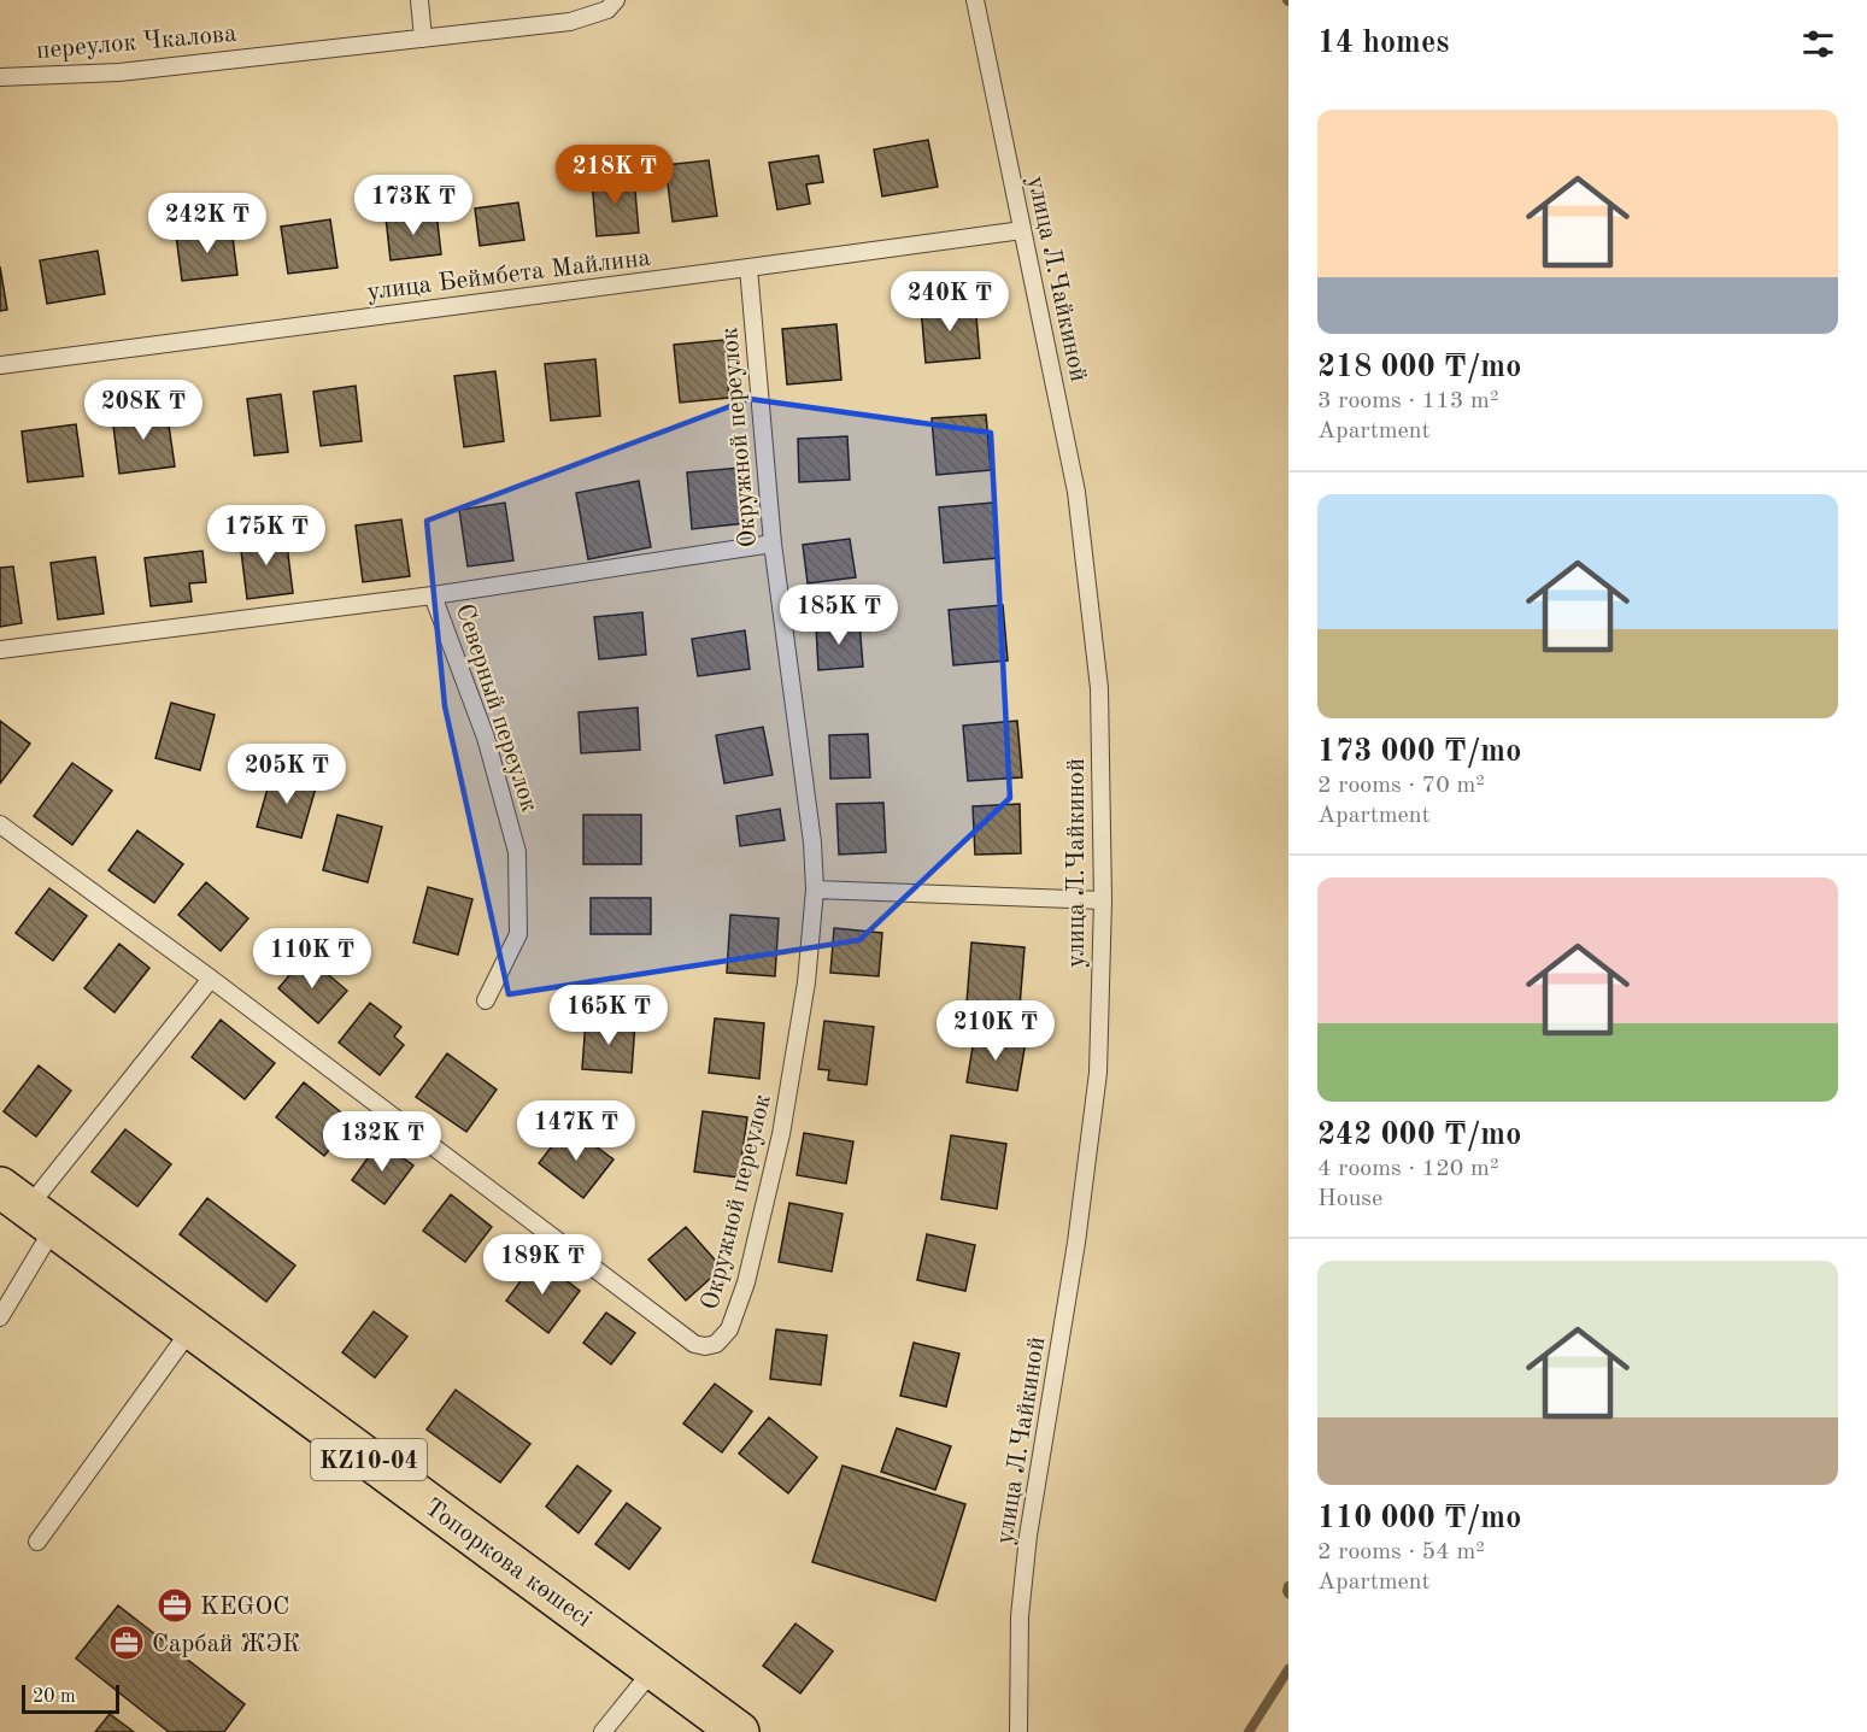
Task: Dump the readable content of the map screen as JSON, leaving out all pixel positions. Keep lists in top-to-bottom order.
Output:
{
  "streets": {
    "highway": ["KZ10-04", "Топоркова көшесі"],
    "lane": [
      "переулок Чкалова",
      "улица Беймбета Майлина",
      "улица Л.Чайкиной",
      "Окружной переулок",
      "Северный переулок"
    ]
  },
  "crossings": [
    ["улица Беймбета Майлина", "улица Л.Чайкиной"],
    ["улица Беймбета Майлина", "Окружной переулок"],
    ["Окружной переулок", "Северный переулок"]
  ],
  "places": {
    "office": ["KEGOC", "Сарбай ЖЭК"]
  },
  "scale_bar": "20 m",
  "page": {
    "heading": "14 homes",
    "list": [
      {
        "name": "218 000 ₸/mo",
        "note": "3 rooms · 113 m² · Apartment"
      },
      {
        "name": "173 000 ₸/mo",
        "note": "2 rooms · 70 m² · Apartment"
      },
      {
        "name": "242 000 ₸/mo",
        "note": "4 rooms · 120 m² · House"
      },
      {
        "name": "110 000 ₸/mo",
        "note": "2 rooms · 54 m² · Apartment"
      }
    ],
    "price": [
      "218K ₸",
      "173K ₸",
      "242K ₸",
      "240K ₸",
      "208K ₸",
      "175K ₸",
      "185K ₸",
      "205K ₸",
      "110K ₸",
      "165K ₸",
      "210K ₸",
      "147K ₸",
      "132K ₸",
      "189K ₸"
    ],
    "scale": "20 m"
  }
}
